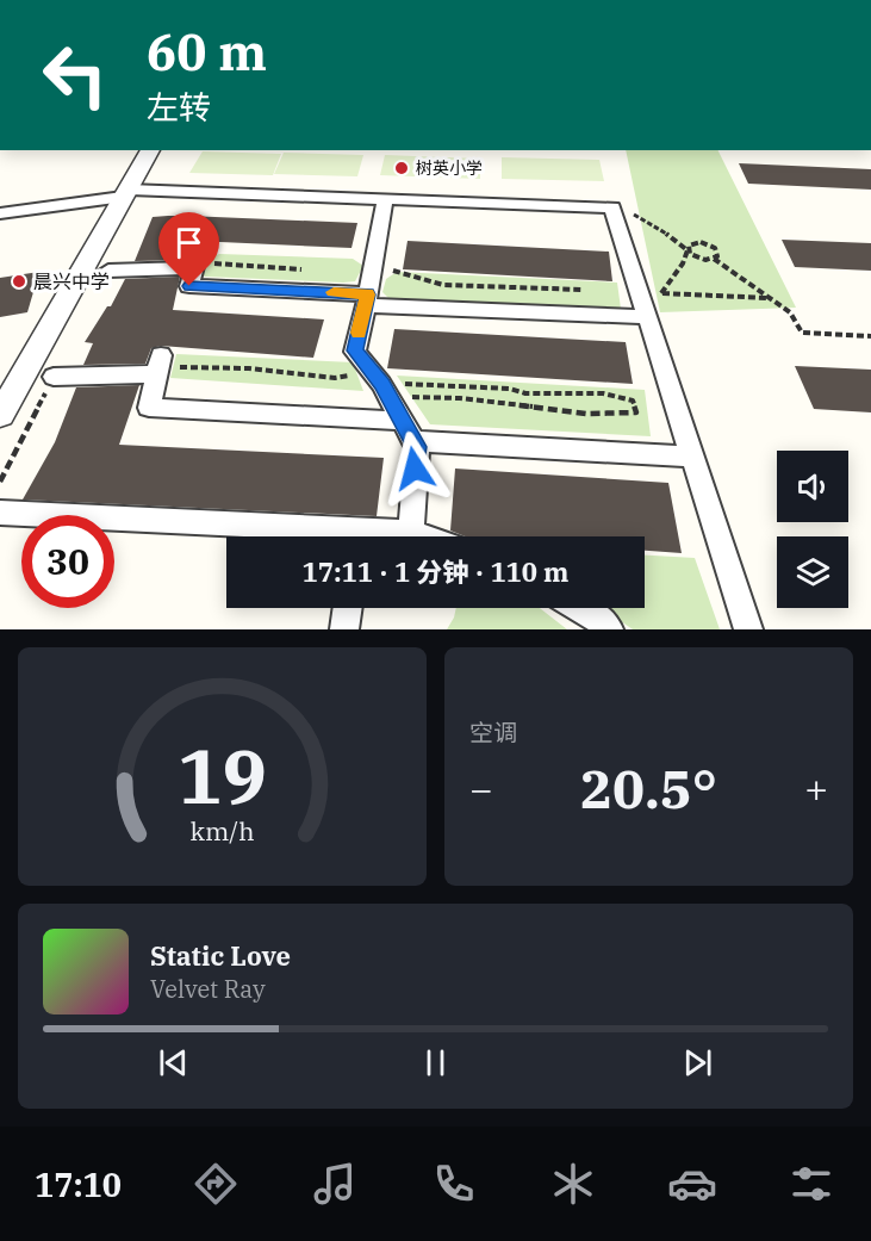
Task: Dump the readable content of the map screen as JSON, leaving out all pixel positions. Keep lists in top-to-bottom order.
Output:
{
  "places": ["树英小学", "晨兴中学"],
  "page": {
    "turn": ["60 m", "左转"],
    "limit": "30",
    "trip": "17:11 · 1 分钟 · 110 m",
    "tile": "空调",
    "heat": ["−", "20.5°", "+"],
    "song": ["Static Love", "Velvet Ray"],
    "tabs": "17:10",
    "gauge": ["19", "km/h"]
  }
}
